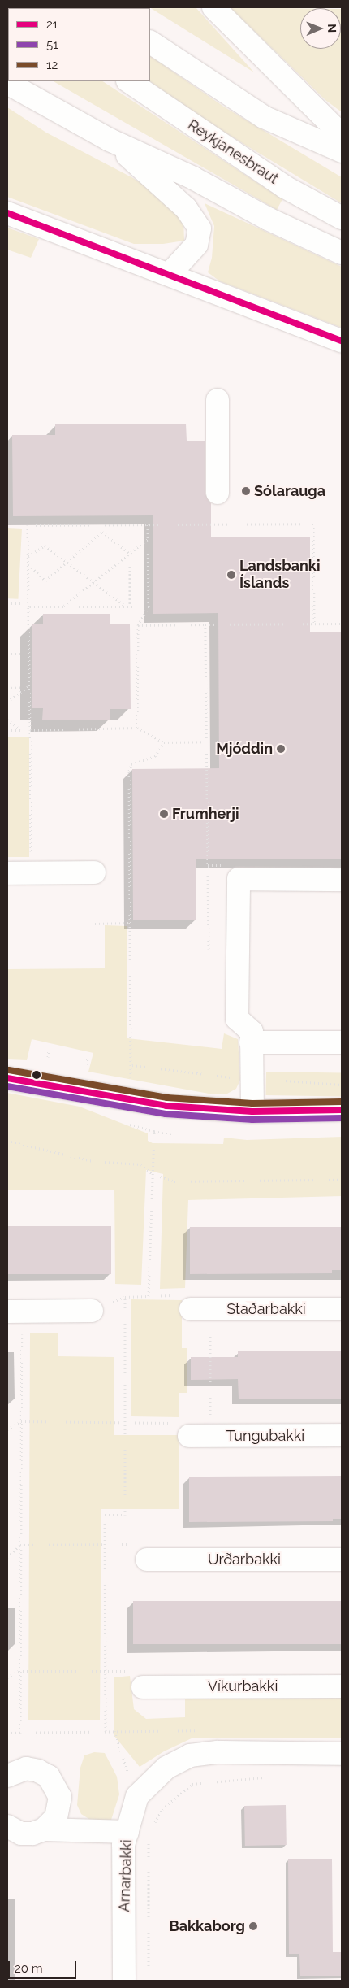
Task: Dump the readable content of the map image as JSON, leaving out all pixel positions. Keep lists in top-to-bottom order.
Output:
{
  "streets": {
    "main road": [
      "Reykjanesbraut",
      "Staðarbakki",
      "Tungubakki",
      "Urðarbakki",
      "Víkurbakki",
      "Arnarbakki"
    ]
  },
  "places": [
    "Sólarauga",
    "Landsbanki Íslands",
    "Mjóddin",
    "Frumherji",
    "Bakkaborg"
  ],
  "lines": ["transit line 21", "transit line 12", "transit line 51"],
  "legend": ["21", "51", "12"],
  "scale_bar": "20 m",
  "north": "right"
}
